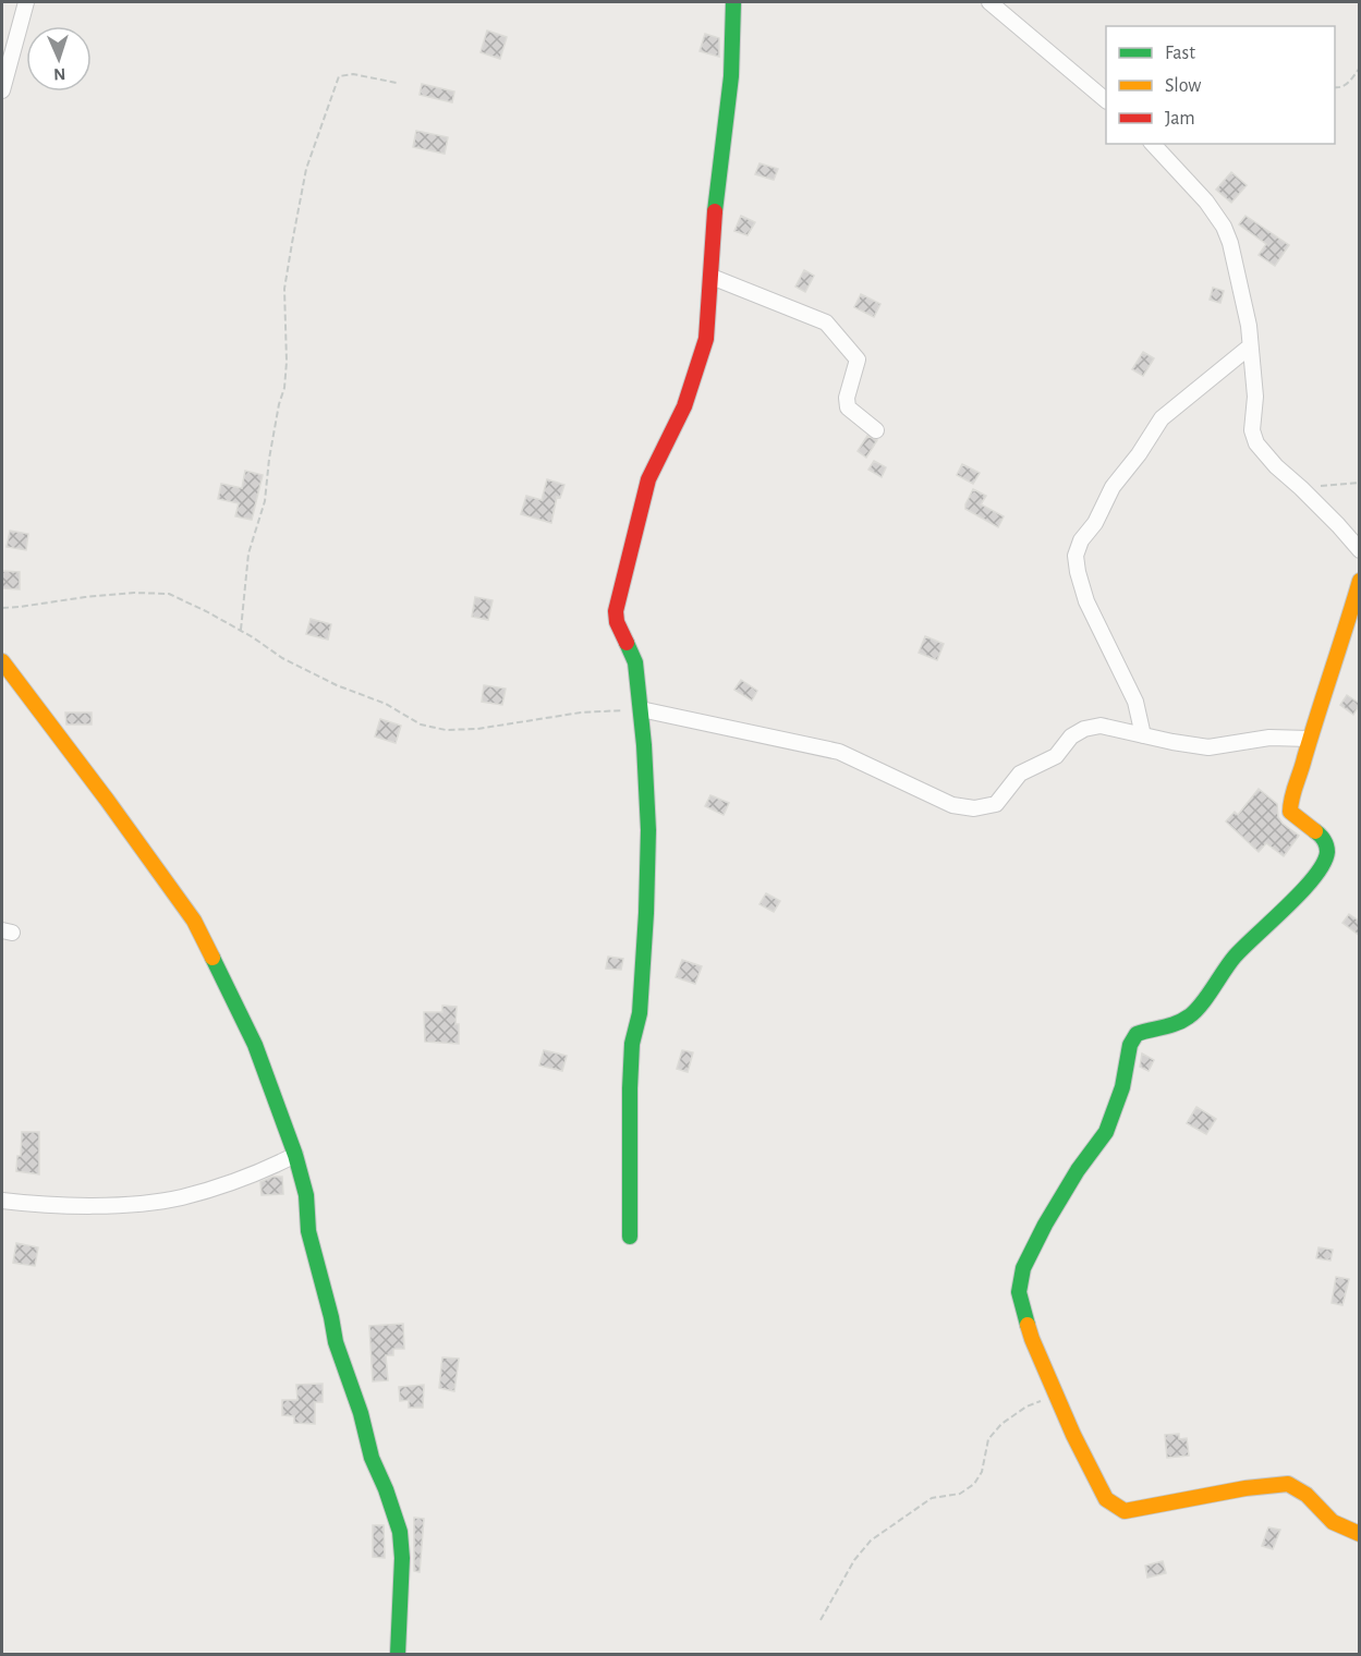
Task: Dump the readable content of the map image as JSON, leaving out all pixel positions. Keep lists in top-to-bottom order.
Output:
{
  "legend": ["Fast", "Slow", "Jam"],
  "north": "bottom"
}
